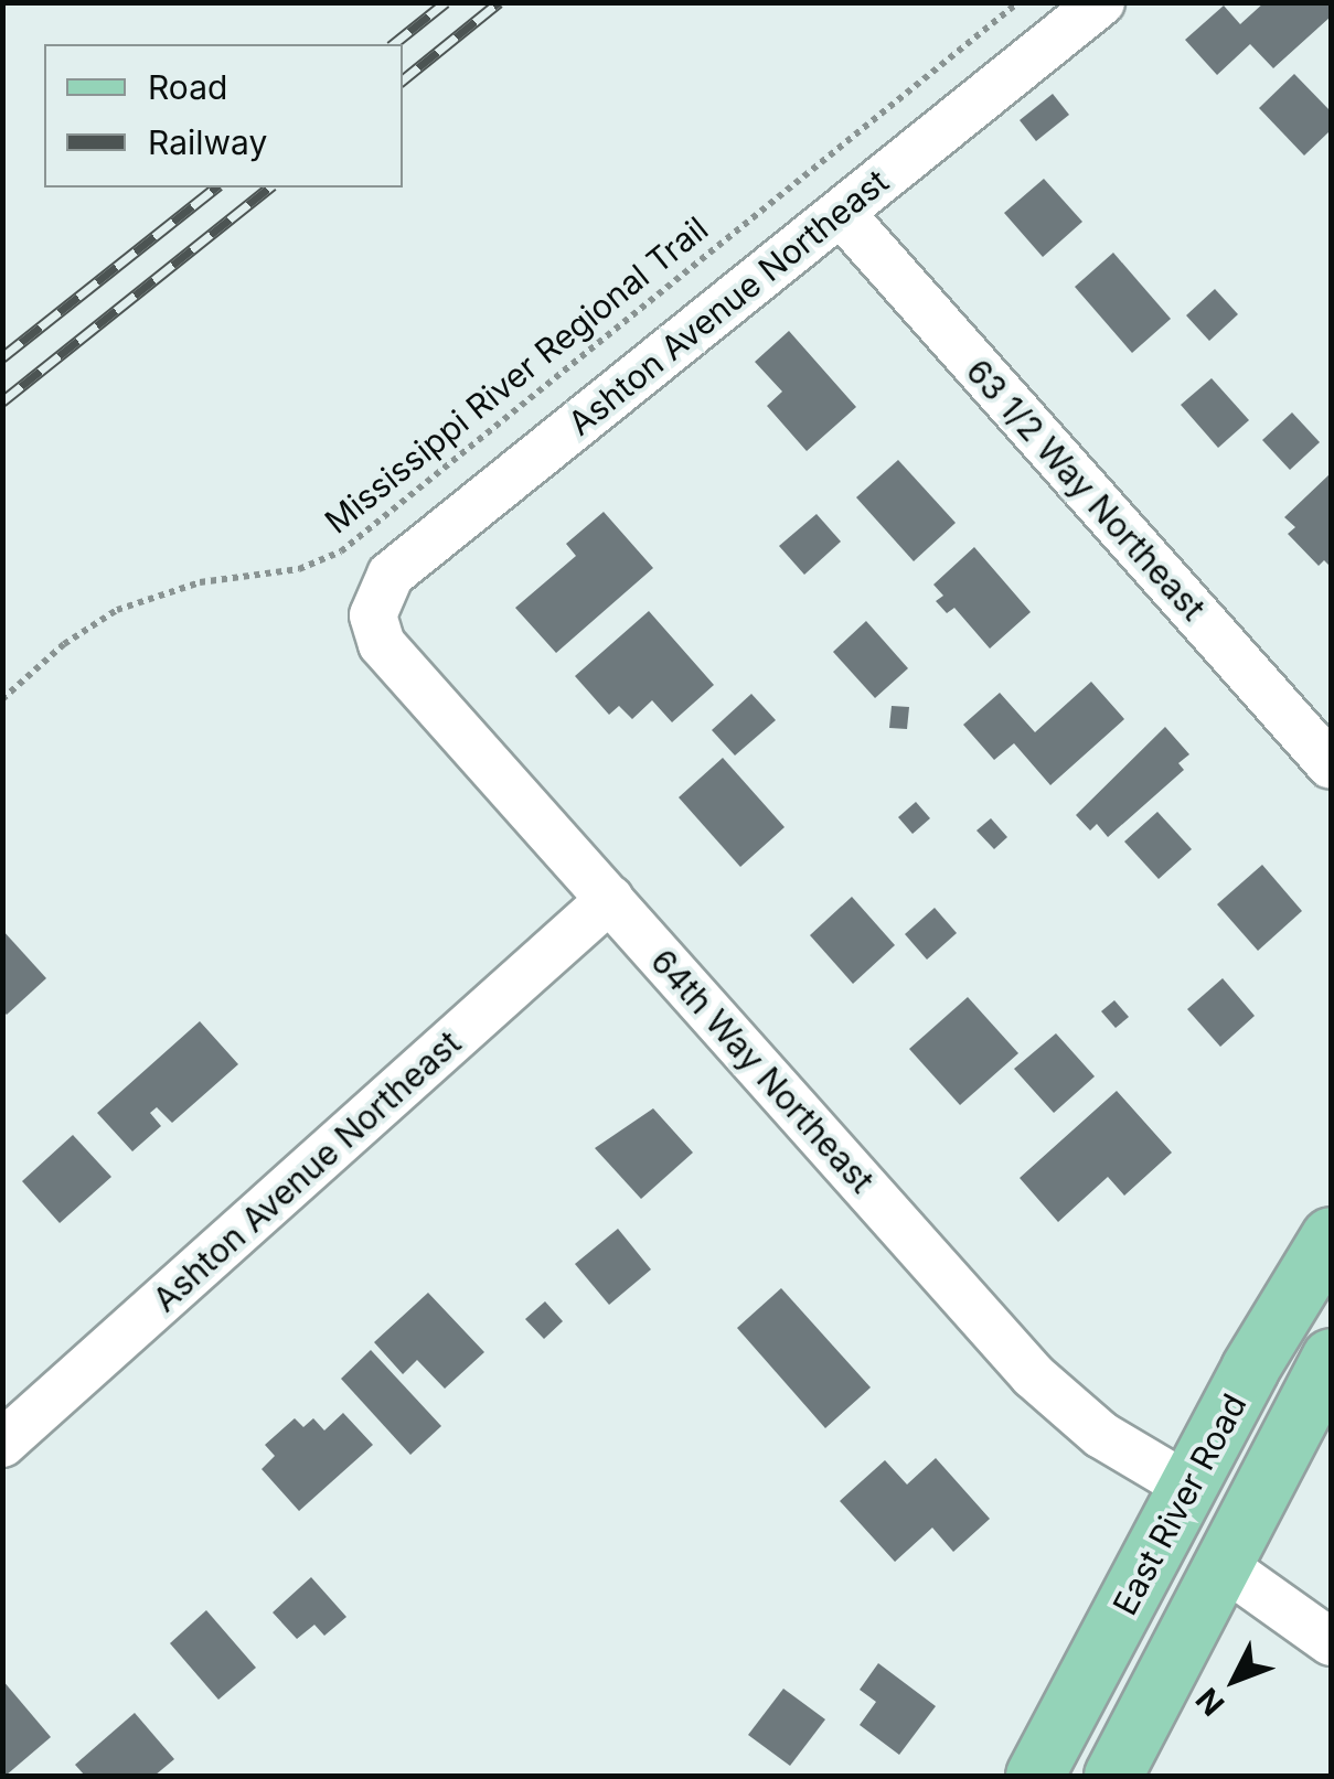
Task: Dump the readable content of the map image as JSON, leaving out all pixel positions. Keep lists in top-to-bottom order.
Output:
{
  "streets": {
    "main road": ["East River Road"],
    "street": ["Ashton Avenue Northeast", "63 1/2 Way Northeast", "64th Way Northeast"],
    "path": ["Mississippi River Regional Trail"]
  },
  "crossings": [
    ["Ashton Avenue Northeast", "63 1/2 Way Northeast"],
    ["Ashton Avenue Northeast", "64th Way Northeast"],
    ["64th Way Northeast", "East River Road"]
  ],
  "legend": ["Road", "Railway"],
  "north": "bottom left"
}
